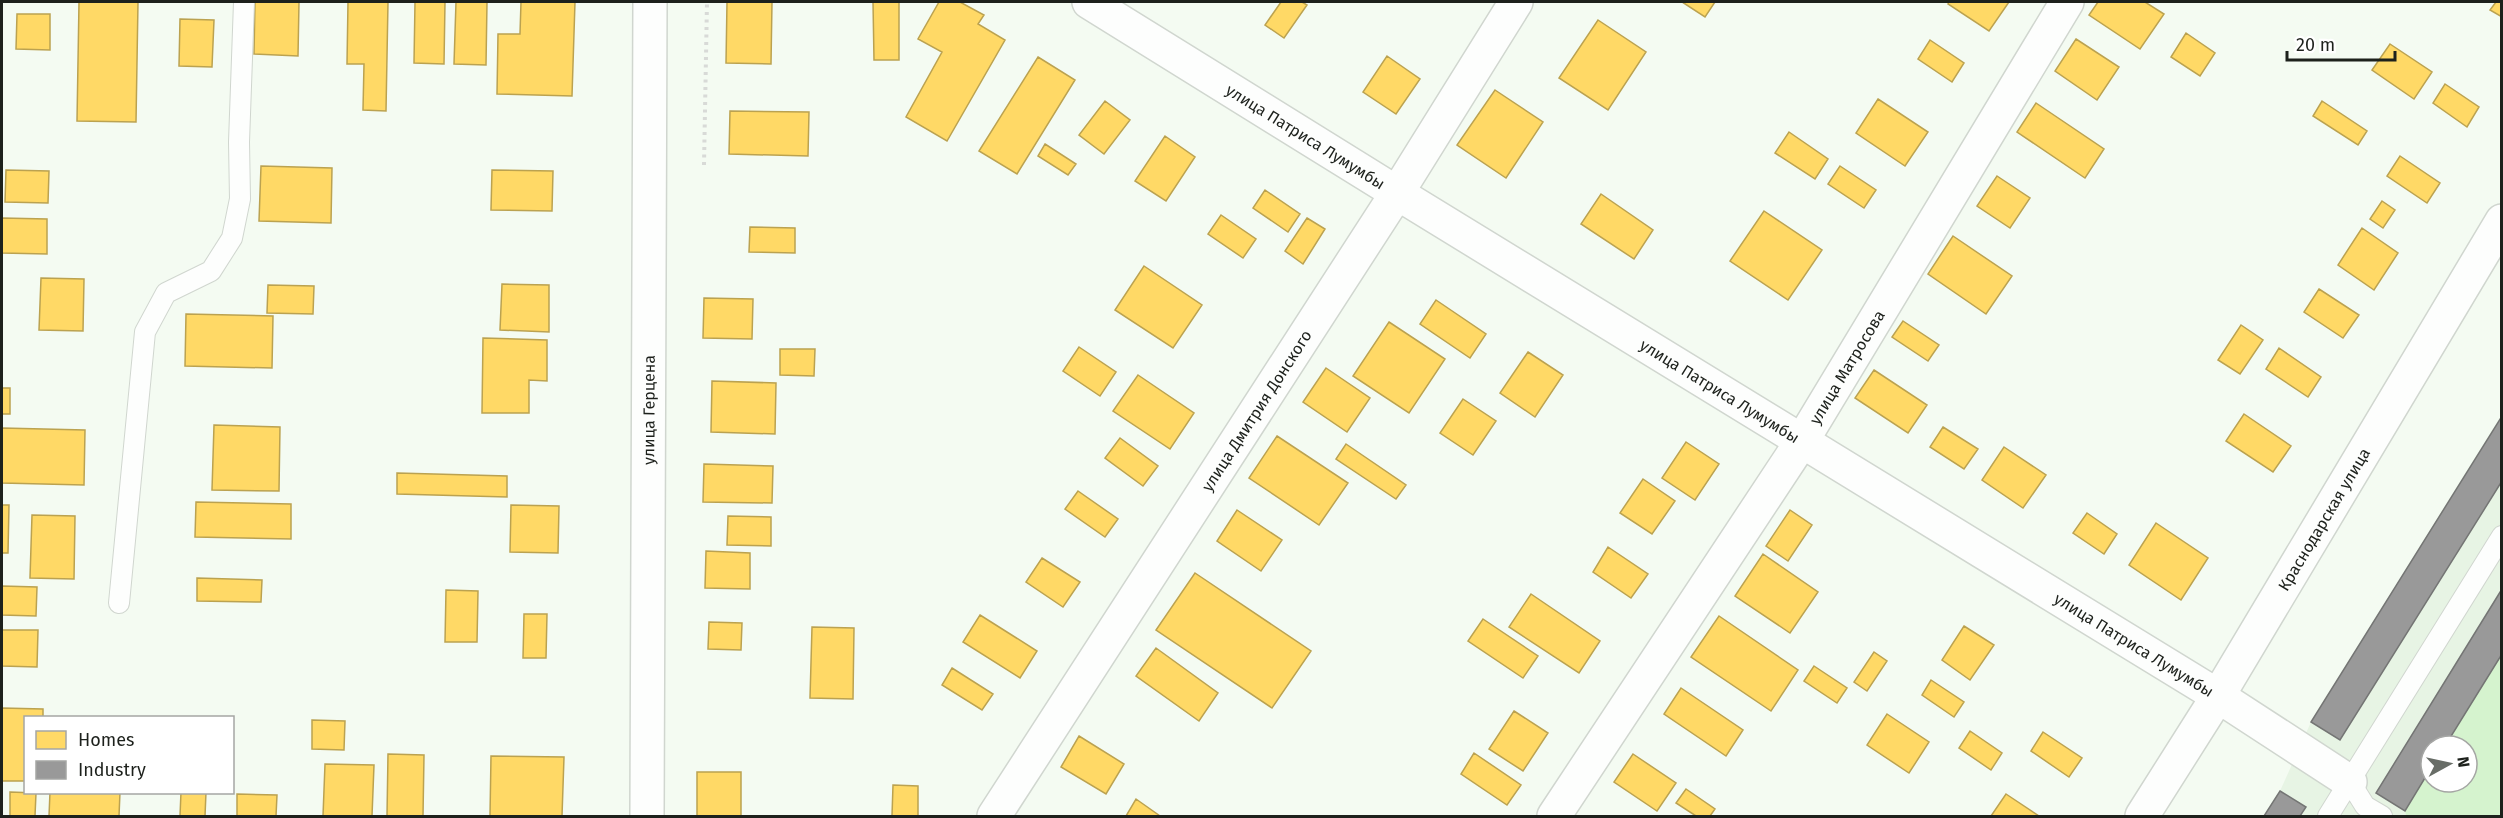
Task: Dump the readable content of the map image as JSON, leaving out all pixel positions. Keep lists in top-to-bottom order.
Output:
{
  "streets": {
    "street": [
      "улица Патриса Лумумбы",
      "улица Матросова",
      "улица Герцена",
      "улица Дмитрия Донского",
      "Краснодарская улица"
    ]
  },
  "crossings": [
    ["улица Патриса Лумумбы", "улица Матросова"],
    ["улица Патриса Лумумбы", "улица Дмитрия Донского"],
    ["улица Патриса Лумумбы", "Краснодарская улица"]
  ],
  "legend": ["Homes", "Industry"],
  "scale_bar": "20 m",
  "north": "right"
}
